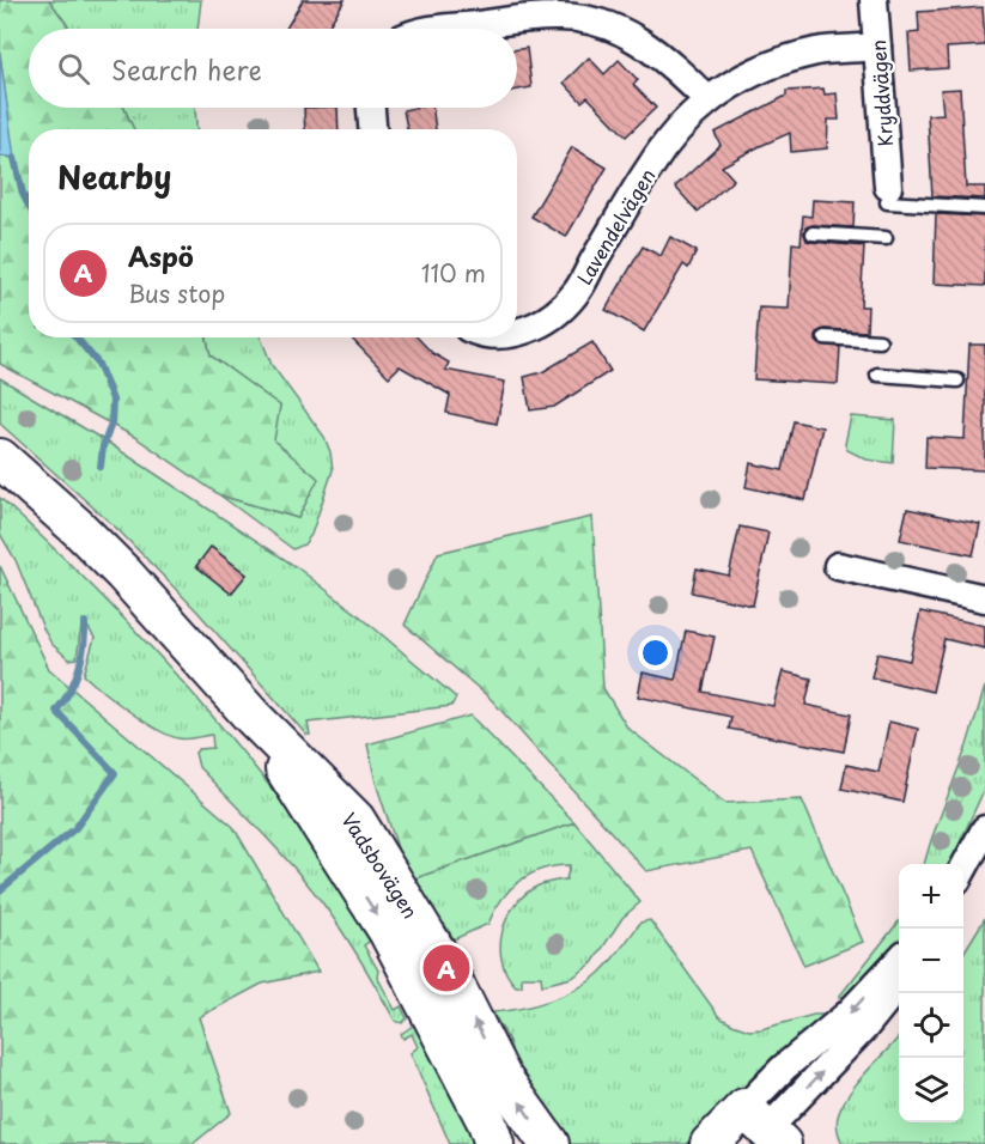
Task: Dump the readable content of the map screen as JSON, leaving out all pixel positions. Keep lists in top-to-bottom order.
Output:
{
  "streets": {
    "main road": ["Vadsbovägen"],
    "street": ["Kryddvägen", "Lavendelvägen"]
  },
  "crossings": [
    ["Kryddvägen", "Lavendelvägen"]
  ],
  "page": {
    "search": "Search here",
    "heading": "Nearby",
    "list": [
      {
        "mark": "A",
        "name": "Aspö",
        "note": "Bus stop",
        "value": "110 m"
      }
    ],
    "map_buttons": ["+", "−"],
    "pins": "A"
  }
}
